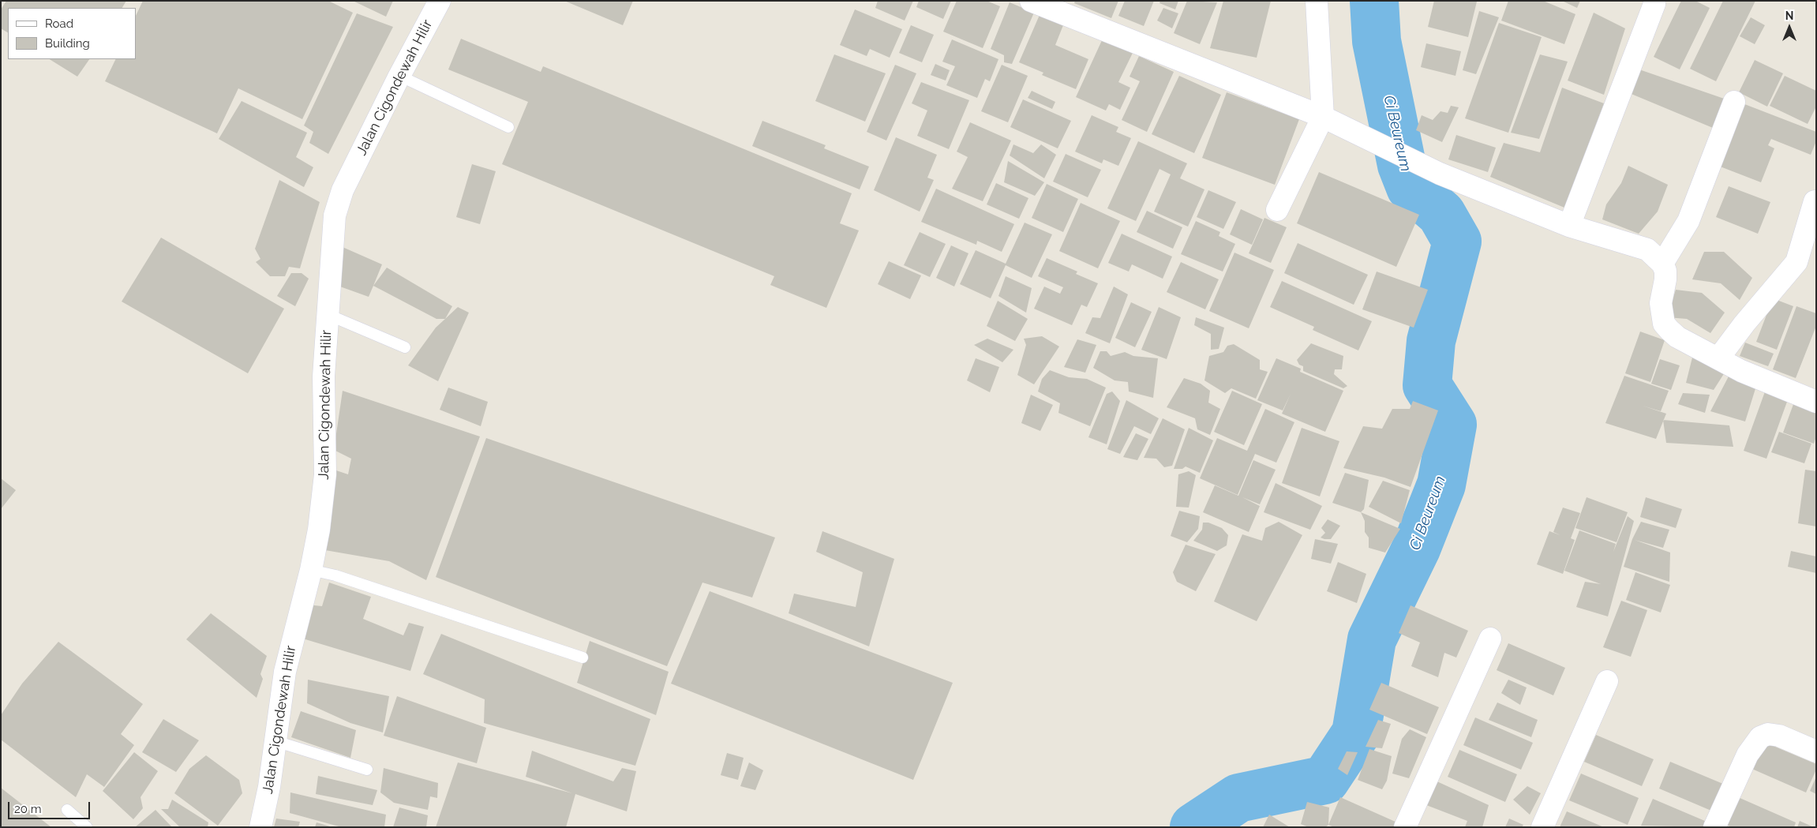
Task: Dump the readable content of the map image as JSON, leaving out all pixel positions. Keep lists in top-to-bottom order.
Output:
{
  "streets": {
    "street": ["Jalan Cigondewah Hilir"]
  },
  "water": ["Ci Beureum"],
  "legend": ["Road", "Building"],
  "scale_bar": "20 m",
  "north": "top"
}
